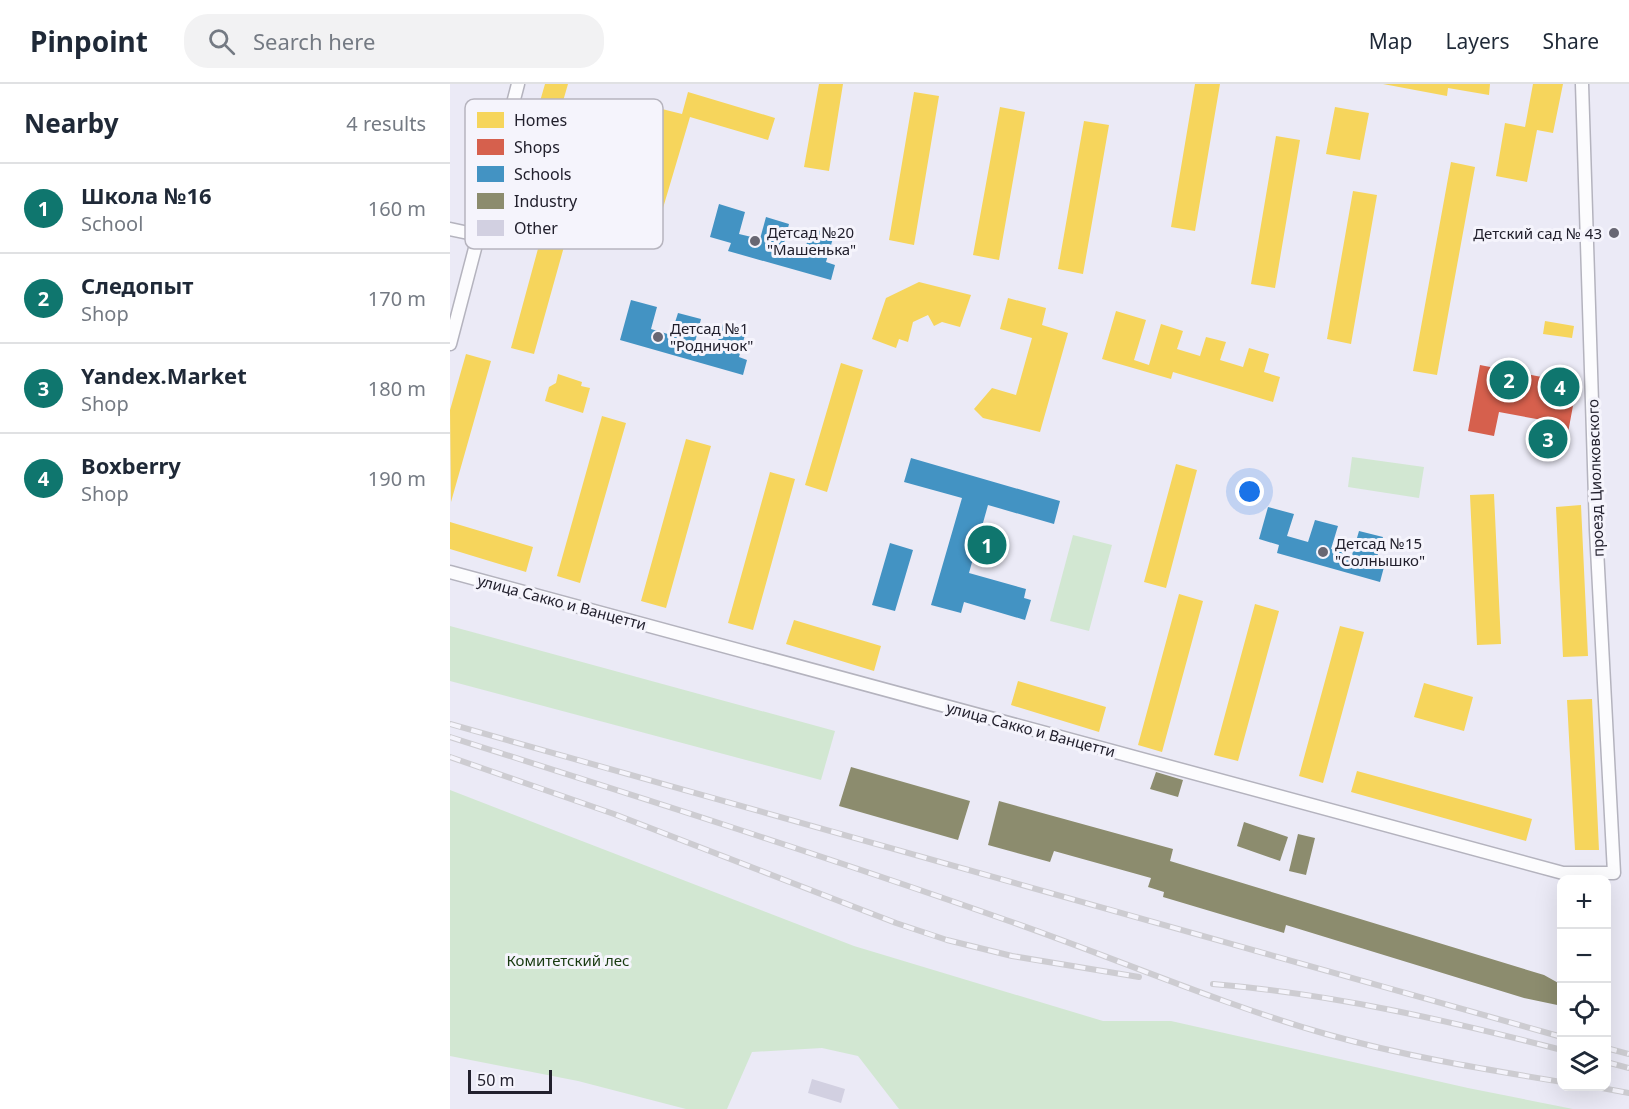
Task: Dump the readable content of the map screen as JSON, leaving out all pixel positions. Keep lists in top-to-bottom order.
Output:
{
  "streets": {
    "street": ["проезд Циолковского", "улица Сакко и Ванцетти"]
  },
  "crossings": [
    ["проезд Циолковского", "улица Сакко и Ванцетти"]
  ],
  "parks": ["Комитетский лес"],
  "places": [
    "Детский сад № 43",
    "Детсад №20 \"Машенька\"",
    "Детсад №1 \"Родничок\"",
    "Детсад №15 \"Солнышко\""
  ],
  "legend": [
    "Homes",
    "Shops",
    "Schools",
    "Industry",
    "Other"
  ],
  "scale_bar": "50 m",
  "page": {
    "header": "Pinpoint",
    "search": "Search here",
    "nav": ["Map", "Layers", "Share"],
    "heading": ["Nearby", "4 results"],
    "list": [
      {
        "mark": "1",
        "name": "Школа №16",
        "note": "School",
        "value": "160 m"
      },
      {
        "mark": "2",
        "name": "Следопыт",
        "note": "Shop",
        "value": "170 m"
      },
      {
        "mark": "3",
        "name": "Yandex.Market",
        "note": "Shop",
        "value": "180 m"
      },
      {
        "mark": "4",
        "name": "Boxberry",
        "note": "Shop",
        "value": "190 m"
      }
    ],
    "pins": [
      "2",
      "4",
      "3",
      "1"
    ],
    "map_buttons": ["+", "−"],
    "scale": "50 m"
  }
}
